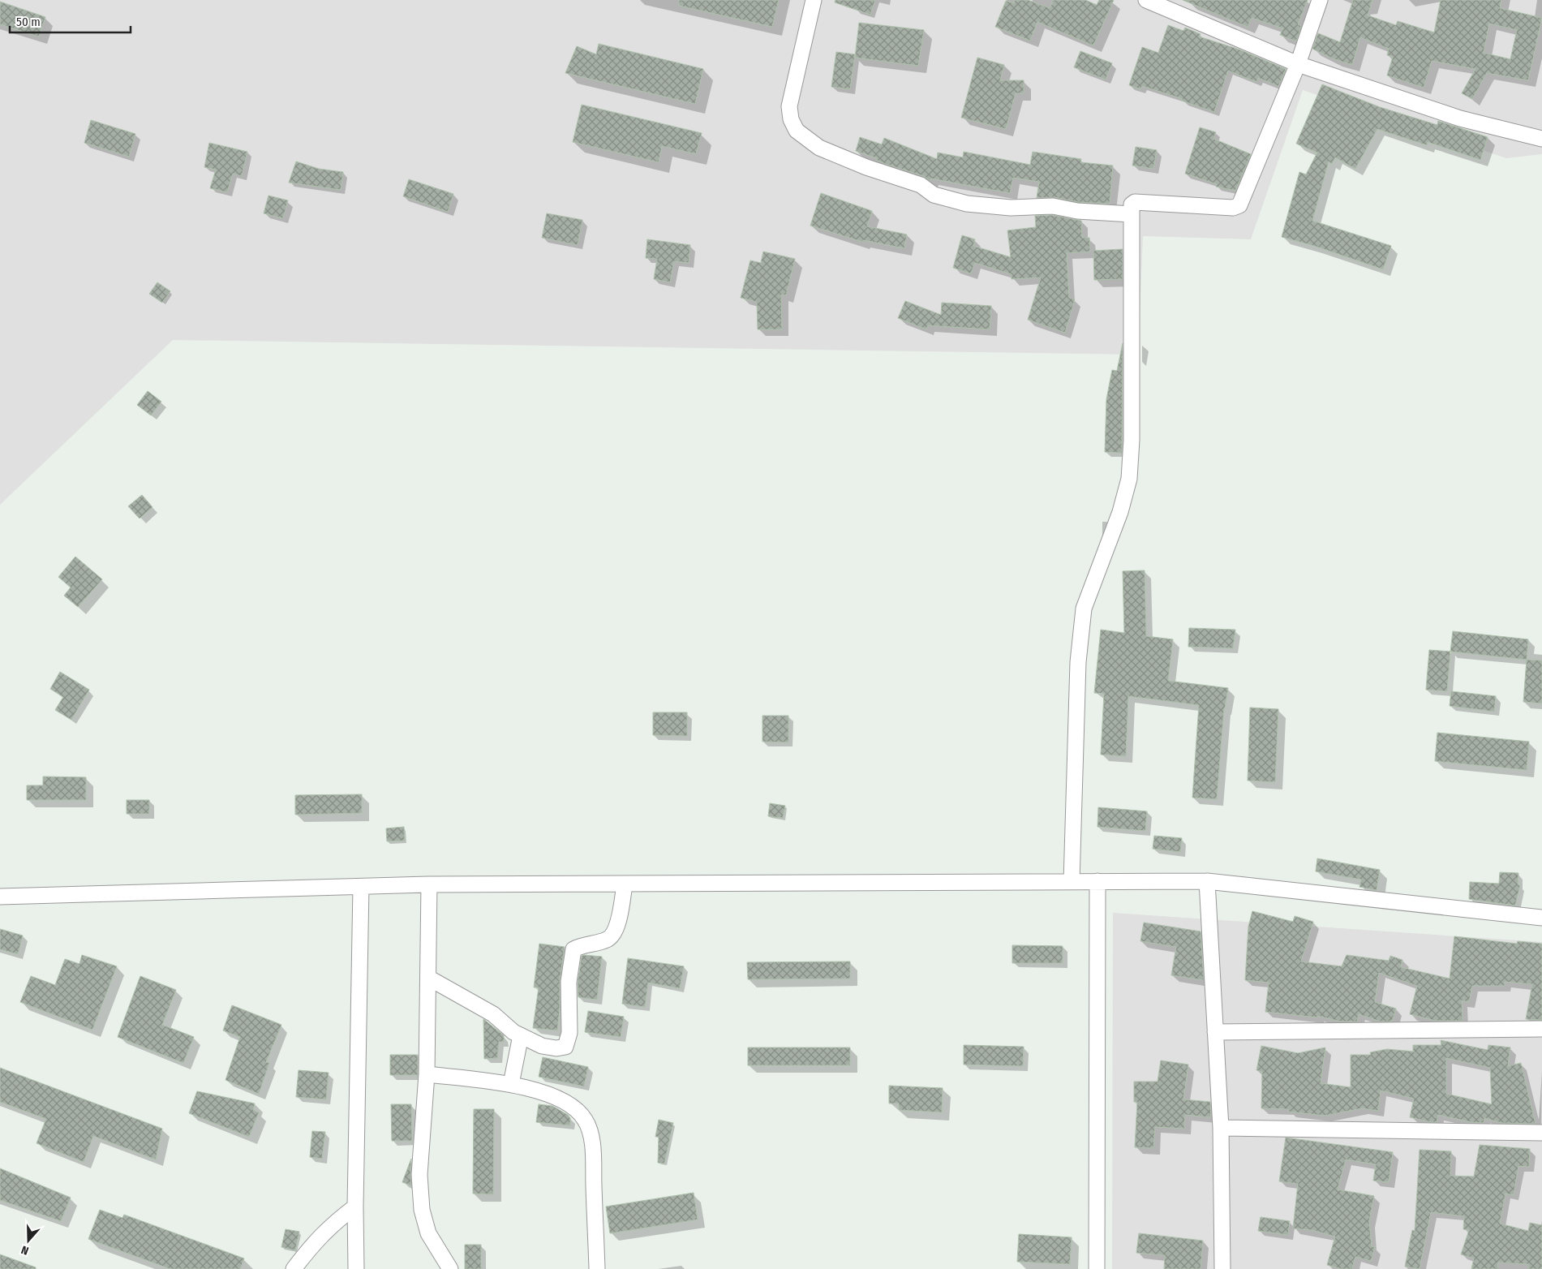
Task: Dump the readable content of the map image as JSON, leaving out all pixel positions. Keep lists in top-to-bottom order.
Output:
{
  "scale_bar": "50 m",
  "north": "bottom"
}
